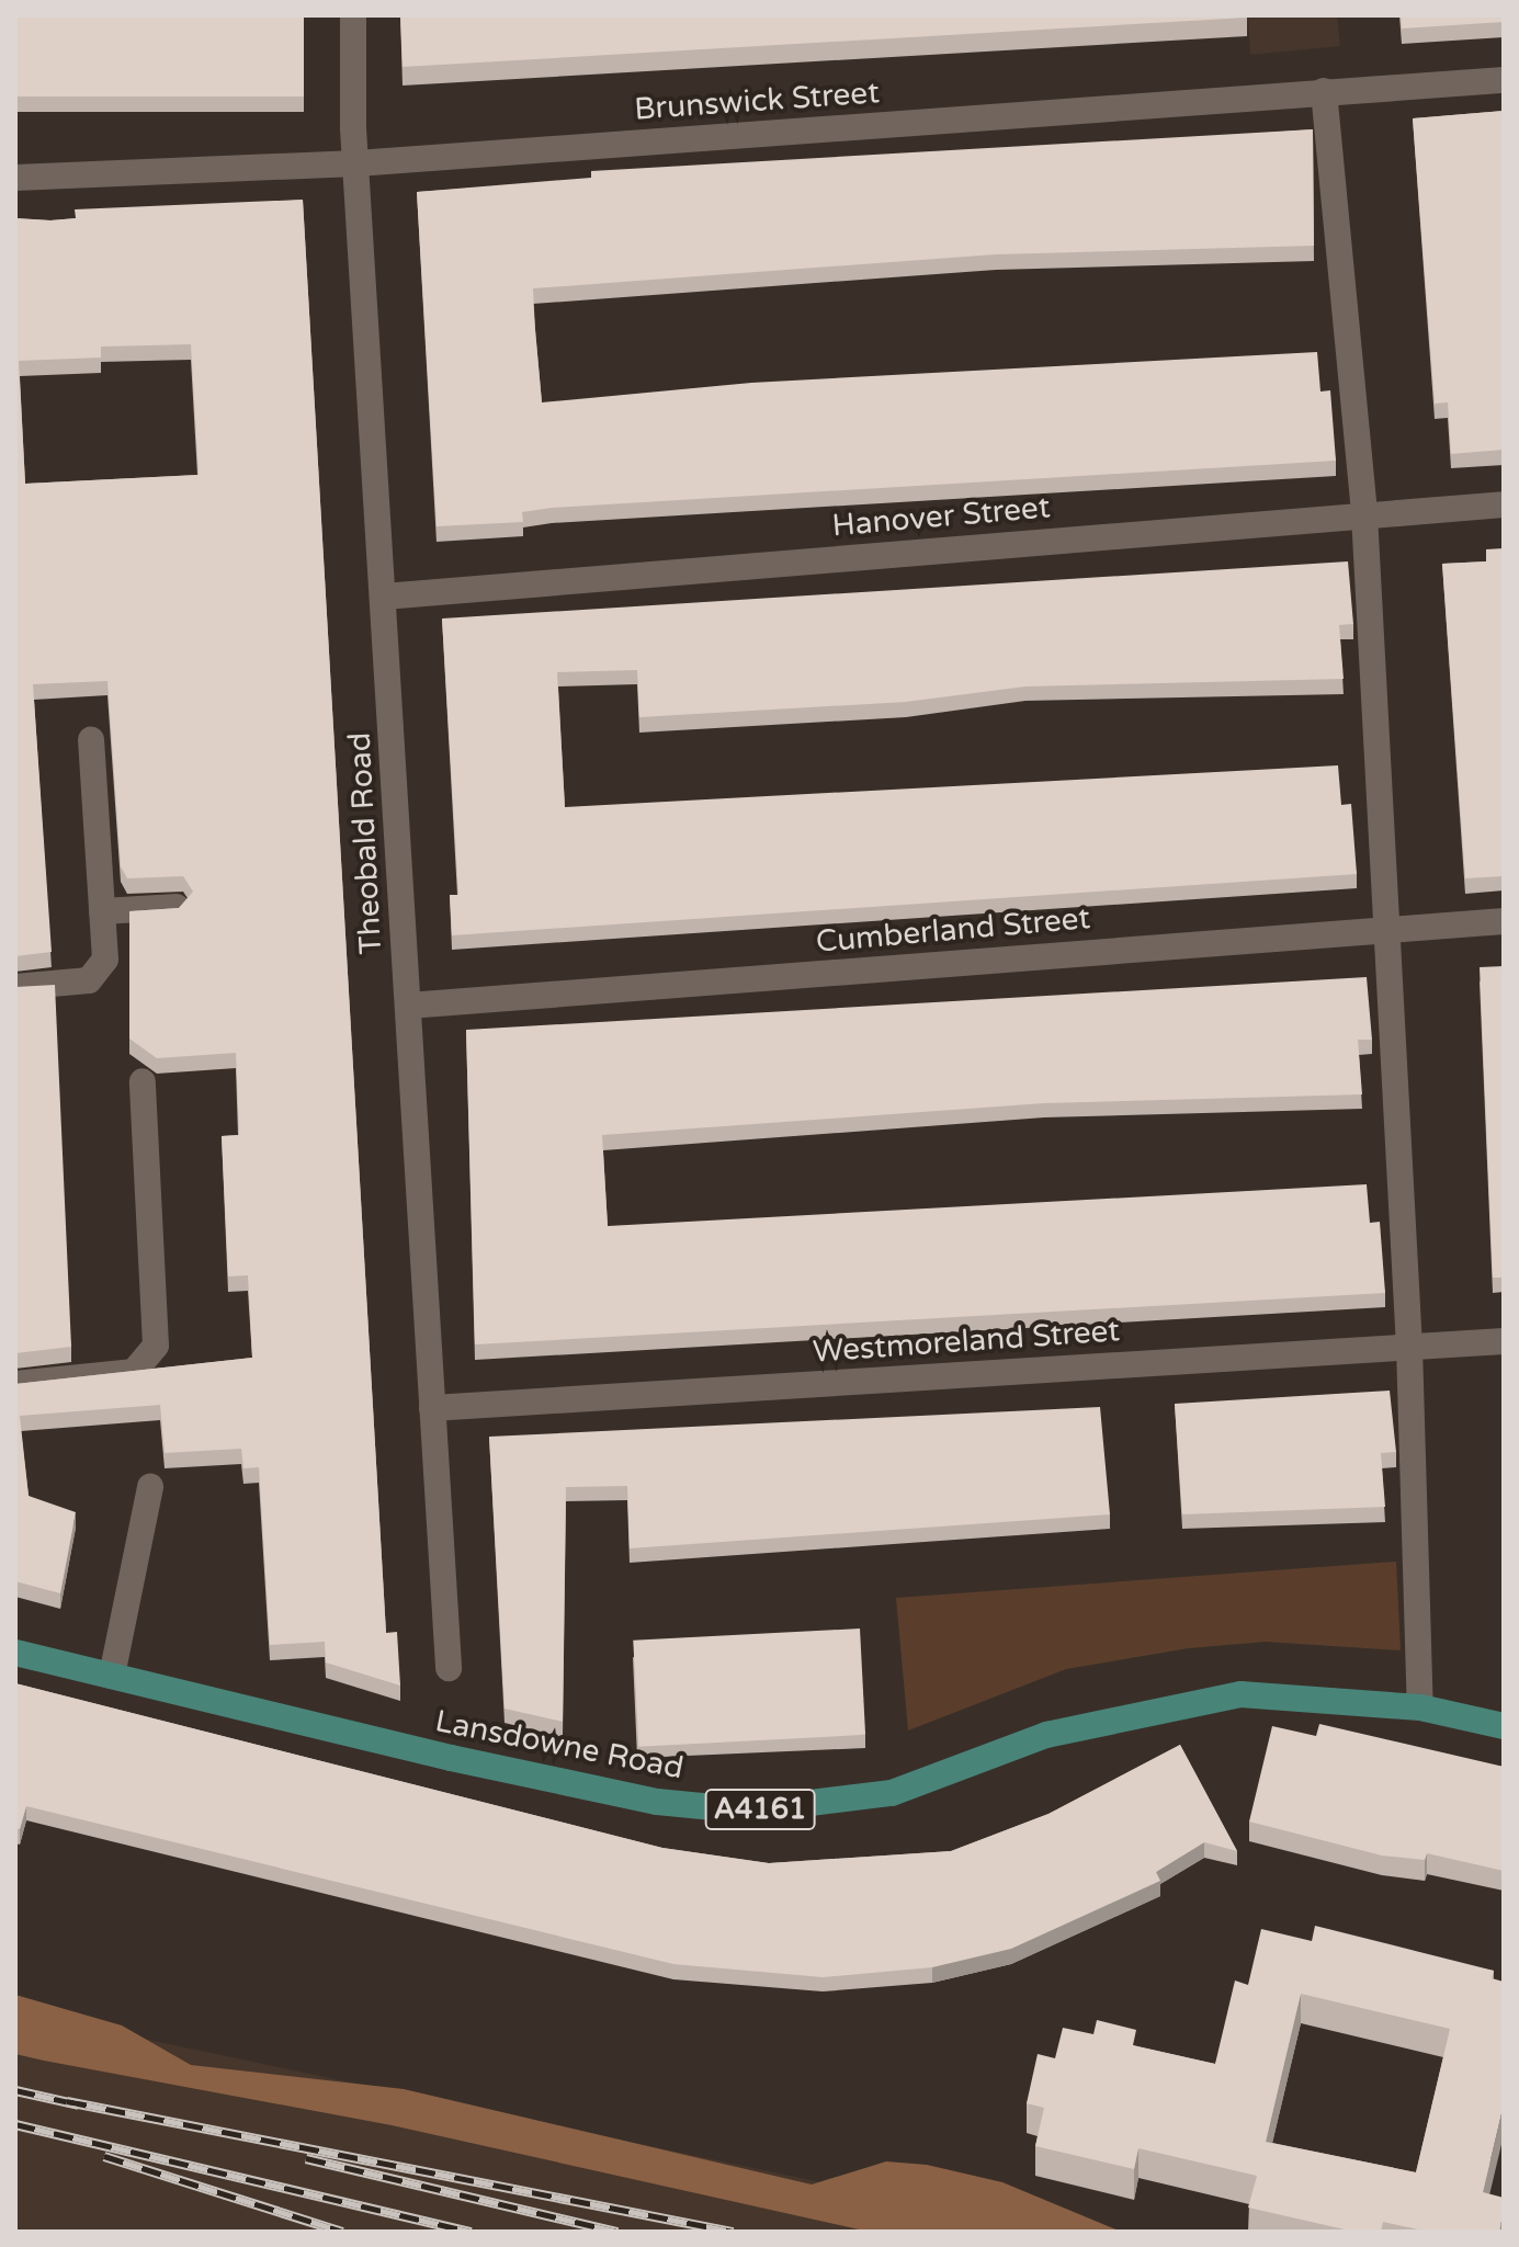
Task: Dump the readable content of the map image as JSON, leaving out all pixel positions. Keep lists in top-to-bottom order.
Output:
{
  "streets": {
    "main road": ["Lansdowne Road", "A4161"],
    "street": [
      "Brunswick Street",
      "Hanover Street",
      "Theobald Road",
      "Cumberland Street",
      "Westmoreland Street"
    ]
  },
  "crossings": [
    ["Brunswick Street", "Theobald Road"],
    ["Hanover Street", "Theobald Road"],
    ["Theobald Road", "Cumberland Street"],
    ["Theobald Road", "Westmoreland Street"]
  ]
}
